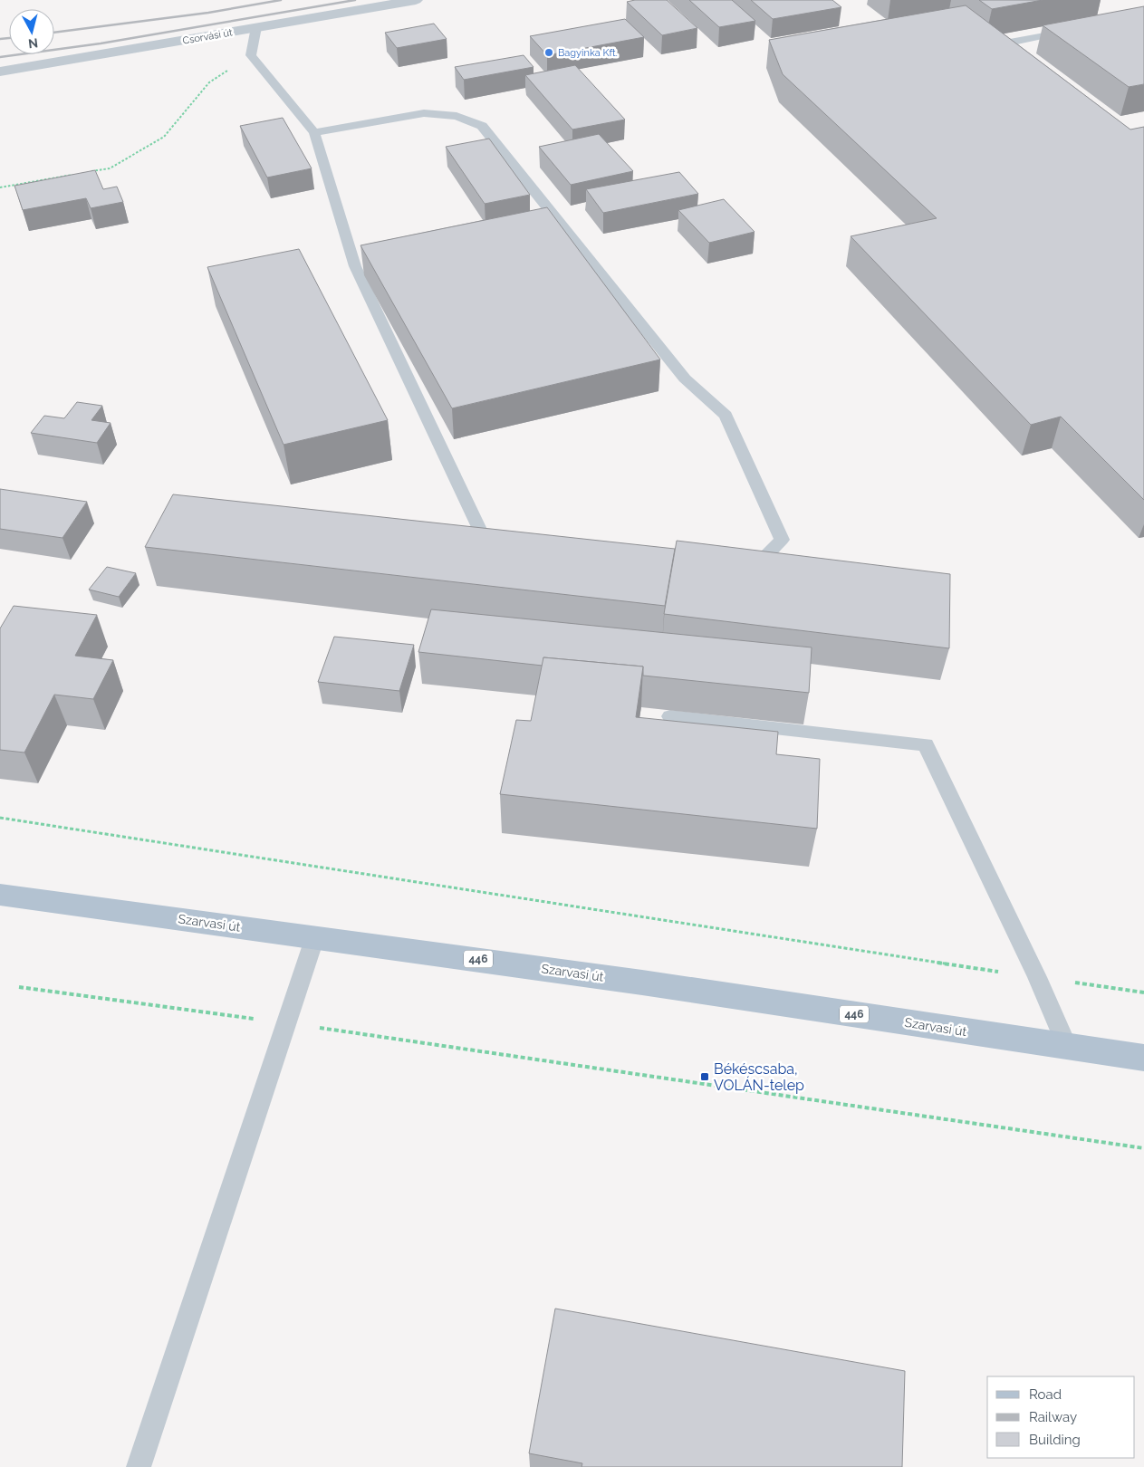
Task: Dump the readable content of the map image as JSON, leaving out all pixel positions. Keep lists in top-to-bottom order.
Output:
{
  "streets": {
    "main road": ["Szarvasi út", "446"],
    "street": ["Csorvási út"]
  },
  "places": {
    "other": ["Bagyinka Kft."],
    "transit": ["Békéscsaba, VOLÁN-telep"]
  },
  "legend": ["Road", "Railway", "Building"],
  "north": "bottom"
}
